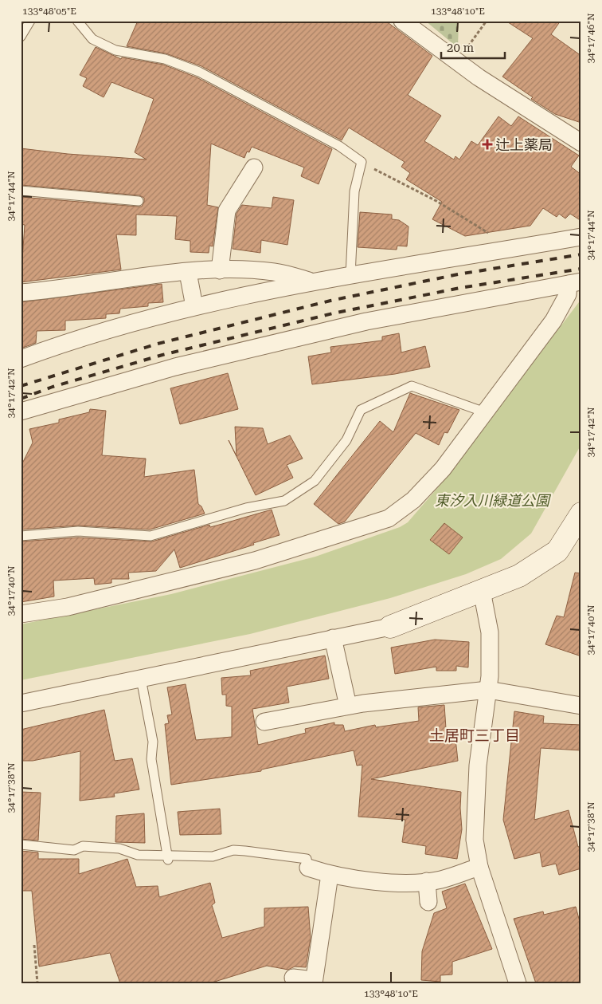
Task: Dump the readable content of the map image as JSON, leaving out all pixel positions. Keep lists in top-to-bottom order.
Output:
{
  "districts": ["土居町三丁目"],
  "parks": ["東汐入川緑道公園"],
  "places": {
    "health": ["辻上薬局"]
  },
  "scale_bar": "20 m",
  "coordinates": [
    "133°48'05\"E",
    "133°48'10\"E",
    "34°17'46\"N",
    "34°17'44\"N",
    "34°17'42\"N",
    "34°17'40\"N",
    "34°17'38\"N"
  ]
}
